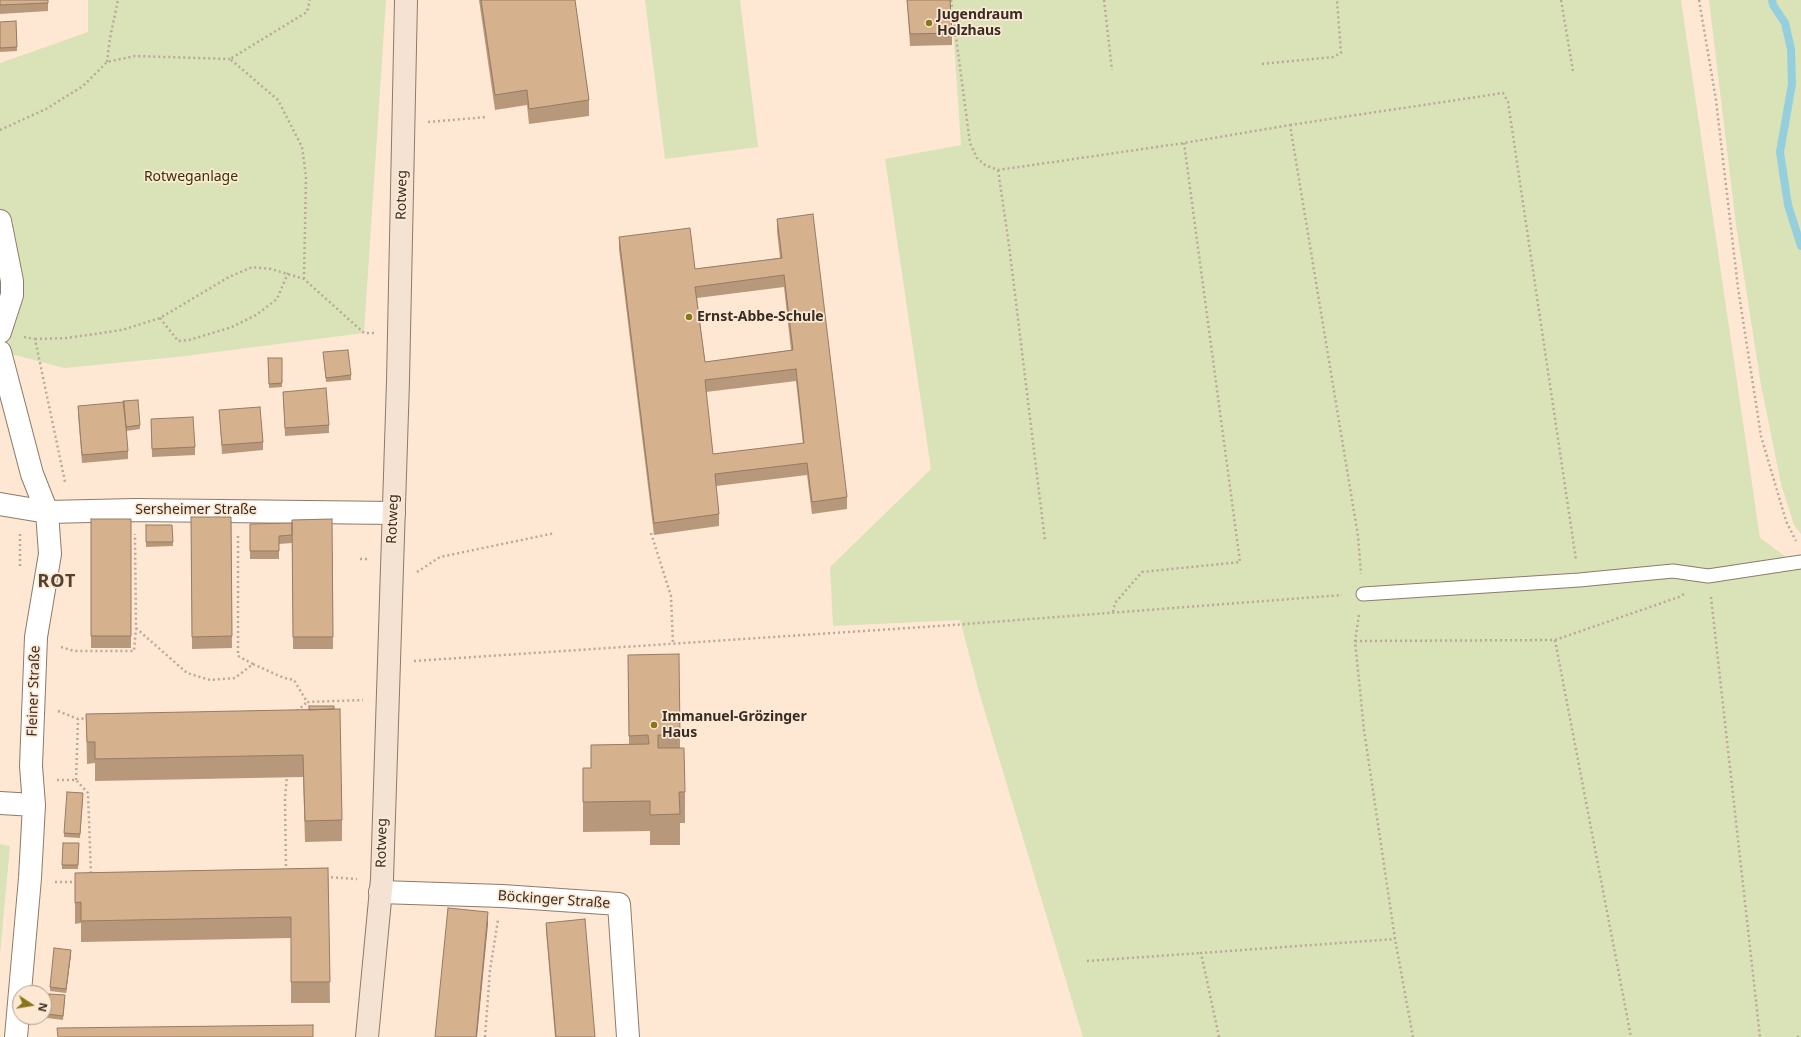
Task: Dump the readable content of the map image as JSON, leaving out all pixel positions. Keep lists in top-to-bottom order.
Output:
{
  "streets": {
    "main road": ["Rotweg"],
    "street": ["Sersheimer Straße", "Fleiner Straße", "Böckinger Straße"]
  },
  "crossings": [
    ["Rotweg", "Sersheimer Straße"],
    ["Rotweg", "Böckinger Straße"],
    ["Sersheimer Straße", "Fleiner Straße"]
  ],
  "districts": ["ROT"],
  "parks": ["Rotweganlage"],
  "places": ["Jugendraum Holzhaus", "Ernst-Abbe-Schule", "Immanuel-Grözinger Haus"],
  "north": "right"
}
